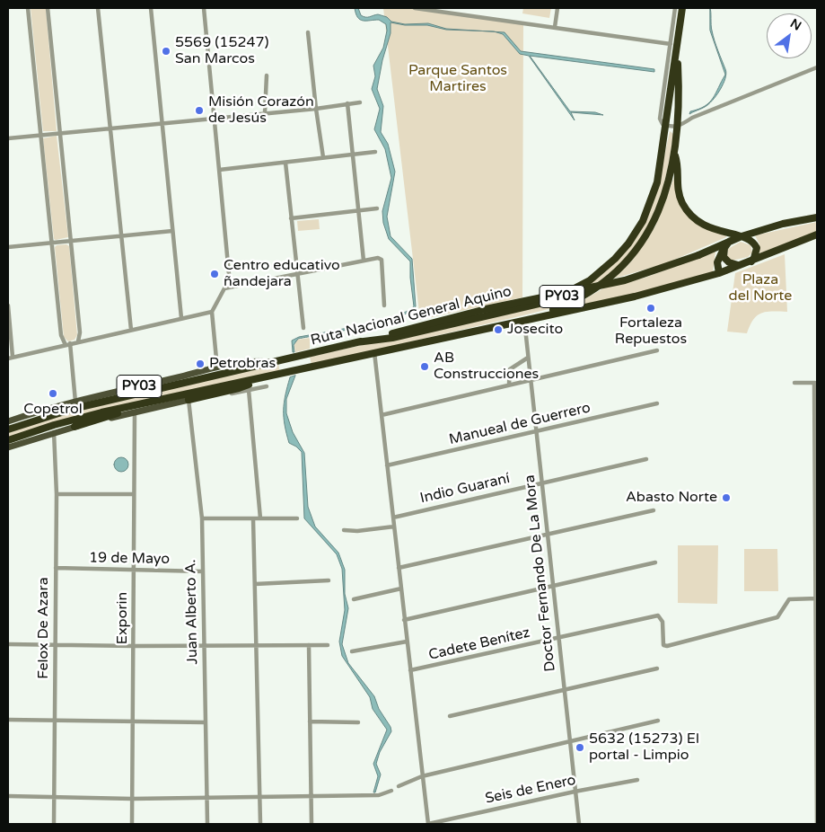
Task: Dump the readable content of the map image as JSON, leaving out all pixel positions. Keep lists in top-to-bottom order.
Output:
{
  "streets": {
    "highway": ["PY03", "Ruta Nacional General Aquino"],
    "street": [
      "Manueal de Guerrero",
      "Indio Guaraní",
      "19 de Mayo",
      "Doctor Fernando De La Mora",
      "Juan Alberto A.",
      "Exporin",
      "Felox De Azara",
      "Cadete Benítez",
      "Seis de Enero"
    ]
  },
  "crossings": [
    ["PY03", "Ruta Nacional General Aquino"],
    ["PY03", "Doctor Fernando De La Mora"],
    ["PY03", "Juan Alberto A."],
    ["PY03", "Exporin"],
    ["PY03", "Felox De Azara"],
    ["Ruta Nacional General Aquino", "Doctor Fernando De La Mora"],
    ["Manueal de Guerrero", "Doctor Fernando De La Mora"],
    ["Indio Guaraní", "Doctor Fernando De La Mora"],
    ["19 de Mayo", "Juan Alberto A."],
    ["19 de Mayo", "Exporin"],
    ["19 de Mayo", "Felox De Azara"],
    ["Doctor Fernando De La Mora", "Cadete Benítez"],
    ["Doctor Fernando De La Mora", "Seis de Enero"]
  ],
  "parks": ["Parque Santos Martires", "Plaza del Norte"],
  "places": [
    "5569 (15247) San Marcos",
    "Misión Corazón de Jesús",
    "Centro educativo ñandejara",
    "Fortaleza Repuestos",
    "Josecito",
    "Petrobras",
    "AB Construcciones",
    "Copetrol",
    "Abasto Norte",
    "5632 (15273) El portal - Limpio"
  ],
  "north": "top right"
}
